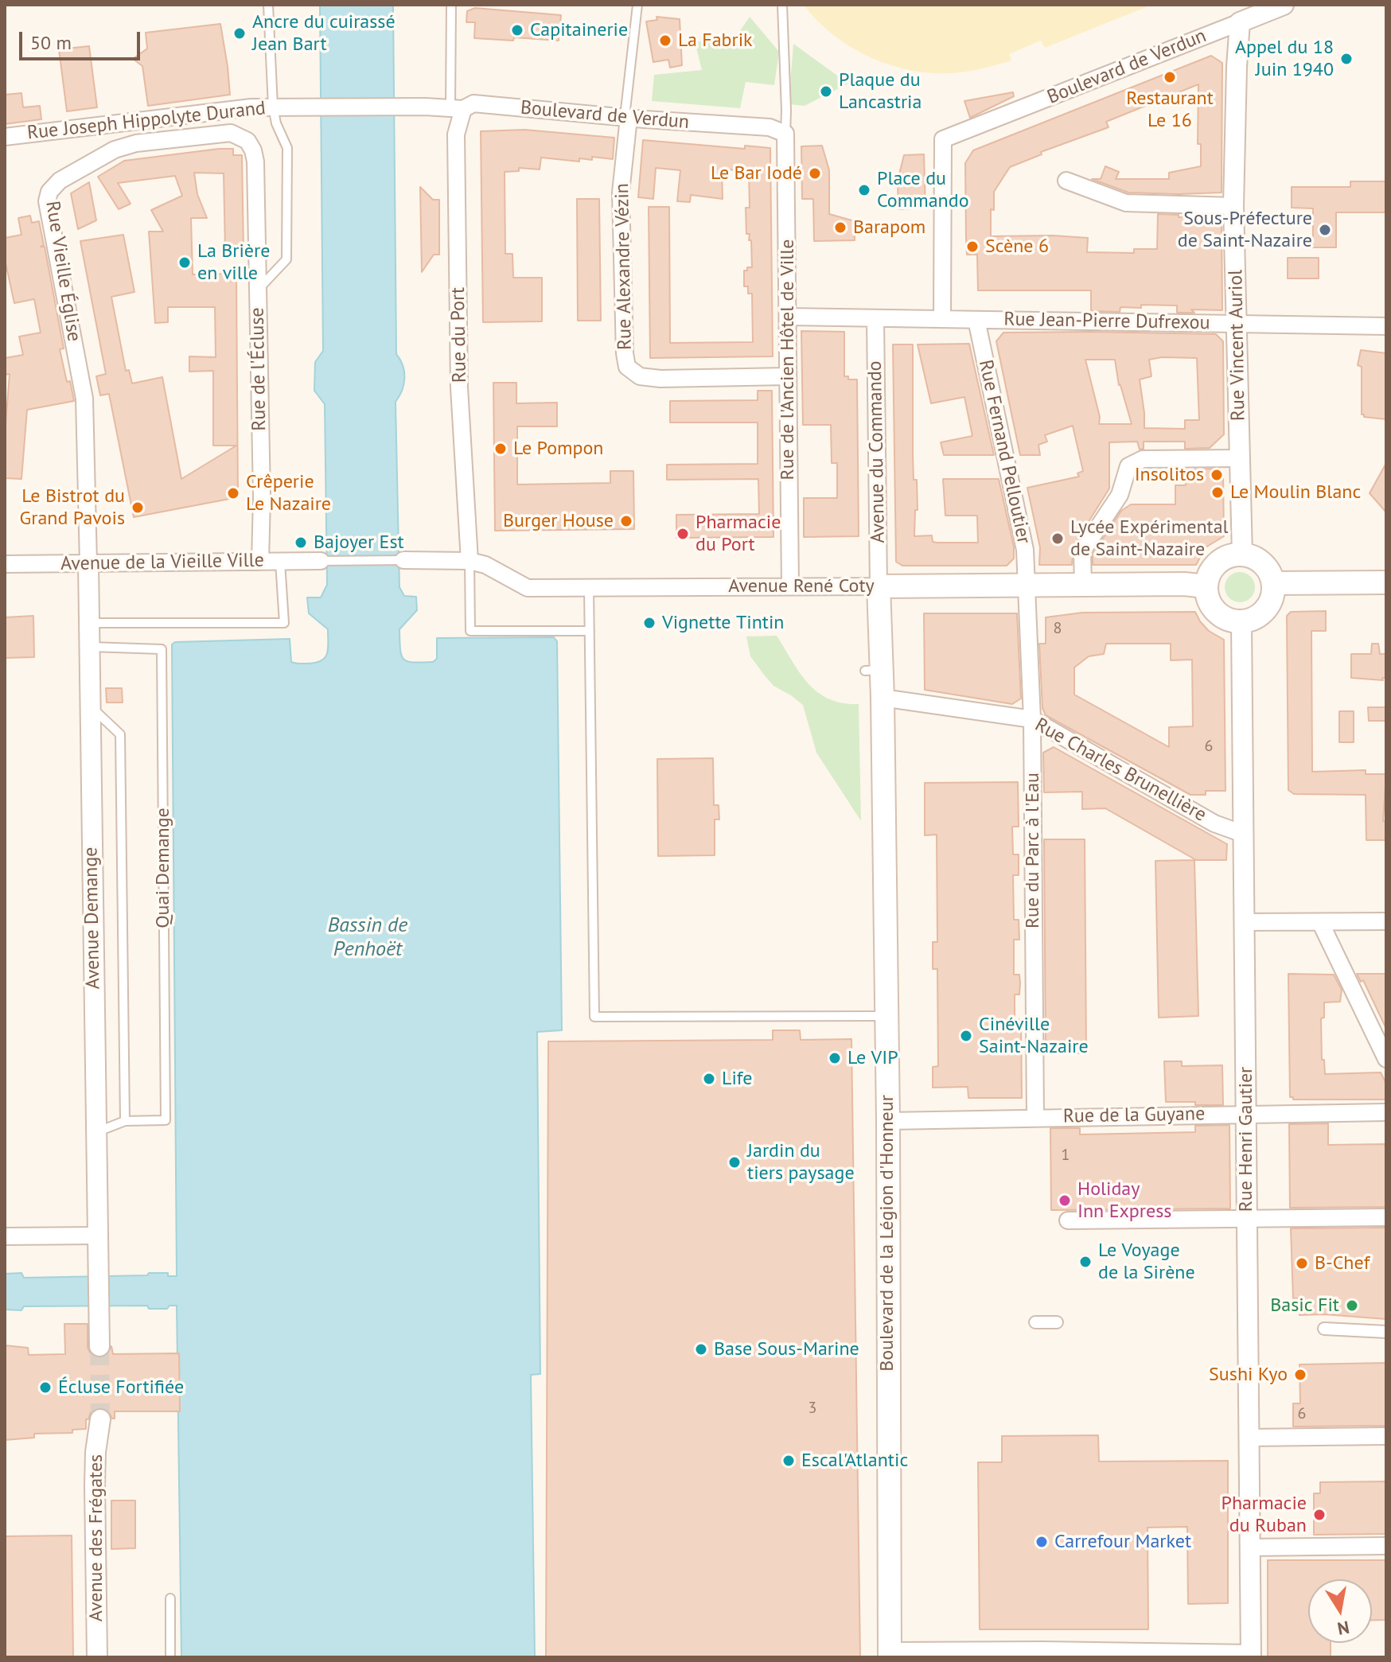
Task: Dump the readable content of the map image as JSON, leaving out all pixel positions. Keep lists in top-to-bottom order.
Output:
{
  "streets": {
    "main road": ["Avenue René Coty", "Boulevard de la Légion d'Honneur"],
    "street": [
      "Boulevard de Verdun",
      "Rue Joseph Hippolyte Durand",
      "Rue Alexandre Vézin",
      "Rue Vieille Église",
      "Rue Jean-Pierre Dufrexou",
      "Rue du Port",
      "Rue Vincent Auriol",
      "Rue de l'Ancien Hôtel de Ville",
      "Rue de l'Écluse",
      "Avenue du Commando",
      "Rue Fernand Pelloutier",
      "Avenue de la Vieille Ville",
      "Rue Charles Brunellière",
      "Rue du Parc à l'Eau",
      "Avenue Demange",
      "Rue de la Guyane",
      "Rue Henri Gautier",
      "Avenue des Frégates"
    ],
    "lane": ["Quai Demange"]
  },
  "crossings": [
    ["Boulevard de Verdun", "Rue Joseph Hippolyte Durand"],
    ["Boulevard de Verdun", "Rue Alexandre Vézin"],
    ["Boulevard de Verdun", "Rue du Port"],
    ["Boulevard de Verdun", "Rue Vincent Auriol"],
    ["Boulevard de Verdun", "Rue de l'Ancien Hôtel de Ville"],
    ["Rue Alexandre Vézin", "Rue de l'Ancien Hôtel de Ville"],
    ["Rue Vieille Église", "Rue de l'Écluse"],
    ["Rue Vieille Église", "Avenue de la Vieille Ville"],
    ["Rue Vieille Église", "Avenue Demange"],
    ["Rue Jean-Pierre Dufrexou", "Rue Vincent Auriol"],
    ["Rue Jean-Pierre Dufrexou", "Rue Fernand Pelloutier"],
    ["Rue du Port", "Avenue René Coty"],
    ["Rue Vincent Auriol", "Avenue René Coty"],
    ["Rue Vincent Auriol", "Rue Henri Gautier"],
    ["Rue de l'Ancien Hôtel de Ville", "Avenue René Coty"],
    ["Rue de l'Écluse", "Avenue de la Vieille Ville"],
    ["Avenue du Commando", "Avenue René Coty"],
    ["Avenue du Commando", "Boulevard de la Légion d'Honneur"],
    ["Rue Fernand Pelloutier", "Avenue René Coty"],
    ["Rue Fernand Pelloutier", "Rue du Parc à l'Eau"],
    ["Avenue de la Vieille Ville", "Avenue Demange"],
    ["Avenue René Coty", "Rue du Parc à l'Eau"],
    ["Avenue René Coty", "Rue Henri Gautier"],
    ["Avenue René Coty", "Boulevard de la Légion d'Honneur"],
    ["Rue Charles Brunellière", "Rue du Parc à l'Eau"],
    ["Rue Charles Brunellière", "Rue Henri Gautier"],
    ["Rue Charles Brunellière", "Boulevard de la Légion d'Honneur"],
    ["Rue du Parc à l'Eau", "Rue de la Guyane"],
    ["Quai Demange", "Avenue Demange"],
    ["Rue de la Guyane", "Rue Henri Gautier"],
    ["Rue de la Guyane", "Boulevard de la Légion d'Honneur"]
  ],
  "water": ["Bassin de Penhoët"],
  "places": [
    "Capitainerie",
    "Ancre du cuirassé Jean Bart",
    "La Fabrik",
    "Appel du 18 Juin 1940",
    "Restaurant Le 16",
    "Plaque du Lancastria",
    "Le Bar Iodé",
    "Place du Commando",
    "Barapom",
    "Sous-Préfecture de Saint-Nazaire",
    "Scène 6",
    "La Brière en ville",
    "Le Pompon",
    "Insolitos",
    "Le Moulin Blanc",
    "Crêperie Le Nazaire",
    "Le Bistrot du Grand Pavois",
    "Burger House",
    "Pharmacie du Port",
    "Lycée Expérimental de Saint-Nazaire",
    "Bajoyer Est",
    "Vignette Tintin",
    "Cinéville Saint-Nazaire",
    "Le VIP",
    "Life",
    "Jardin du tiers paysage",
    "Holiday Inn Express",
    "Le Voyage de la Sirène",
    "B-Chef",
    "Basic Fit",
    "Base Sous-Marine",
    "Sushi Kyo",
    "Écluse Fortifiée",
    "Escal'Atlantic",
    "Pharmacie du Ruban",
    "Carrefour Market"
  ],
  "house_numbers": [
    "8",
    "6",
    "1",
    "3",
    "6"
  ],
  "scale_bar": "50 m",
  "north": "bottom"
}
